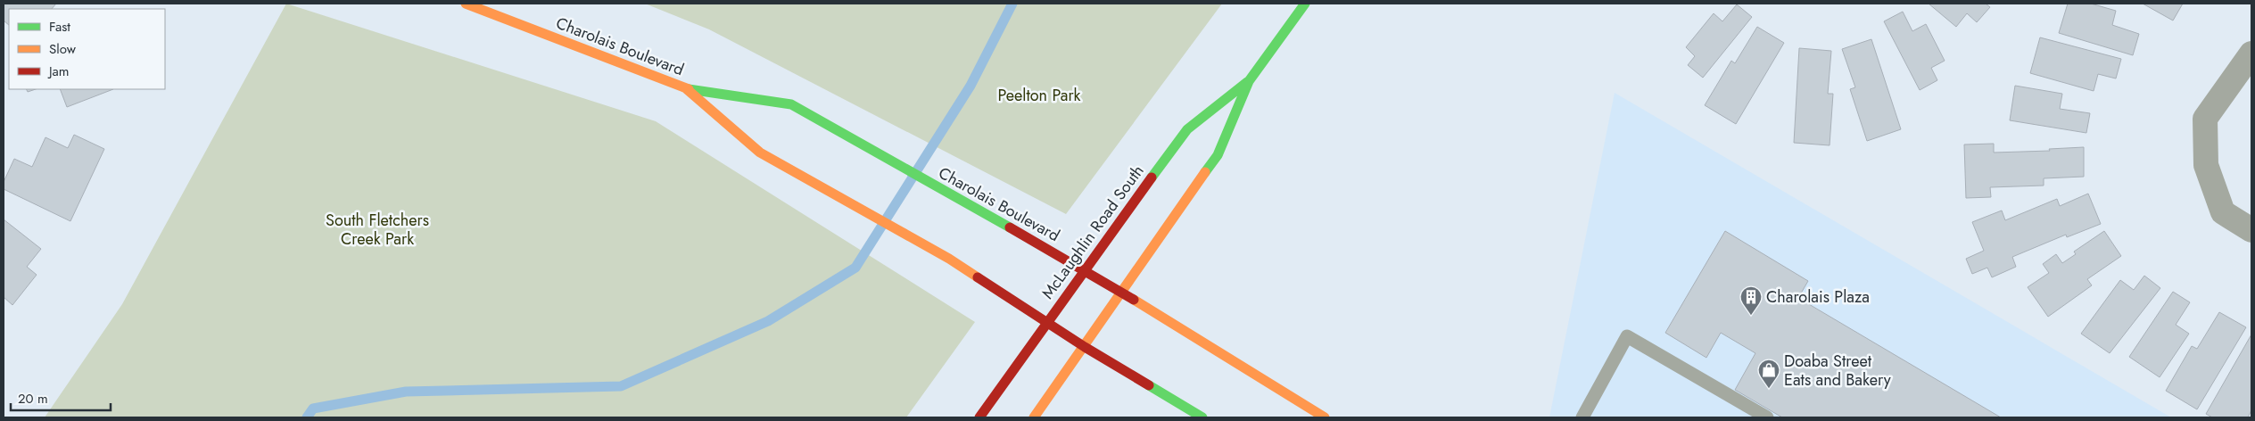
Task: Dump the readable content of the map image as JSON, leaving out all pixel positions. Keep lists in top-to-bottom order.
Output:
{
  "streets": {
    "street": ["Charolais Boulevard", "McLaughlin Road South"]
  },
  "crossings": [
    ["Charolais Boulevard", "McLaughlin Road South"]
  ],
  "parks": ["Peelton Park", "South Fletchers Creek Park"],
  "places": {
    "building": ["Charolais Plaza"],
    "shop": ["Doaba Street Eats and Bakery"]
  },
  "legend": ["Fast", "Slow", "Jam"],
  "scale_bar": "20 m"
}
